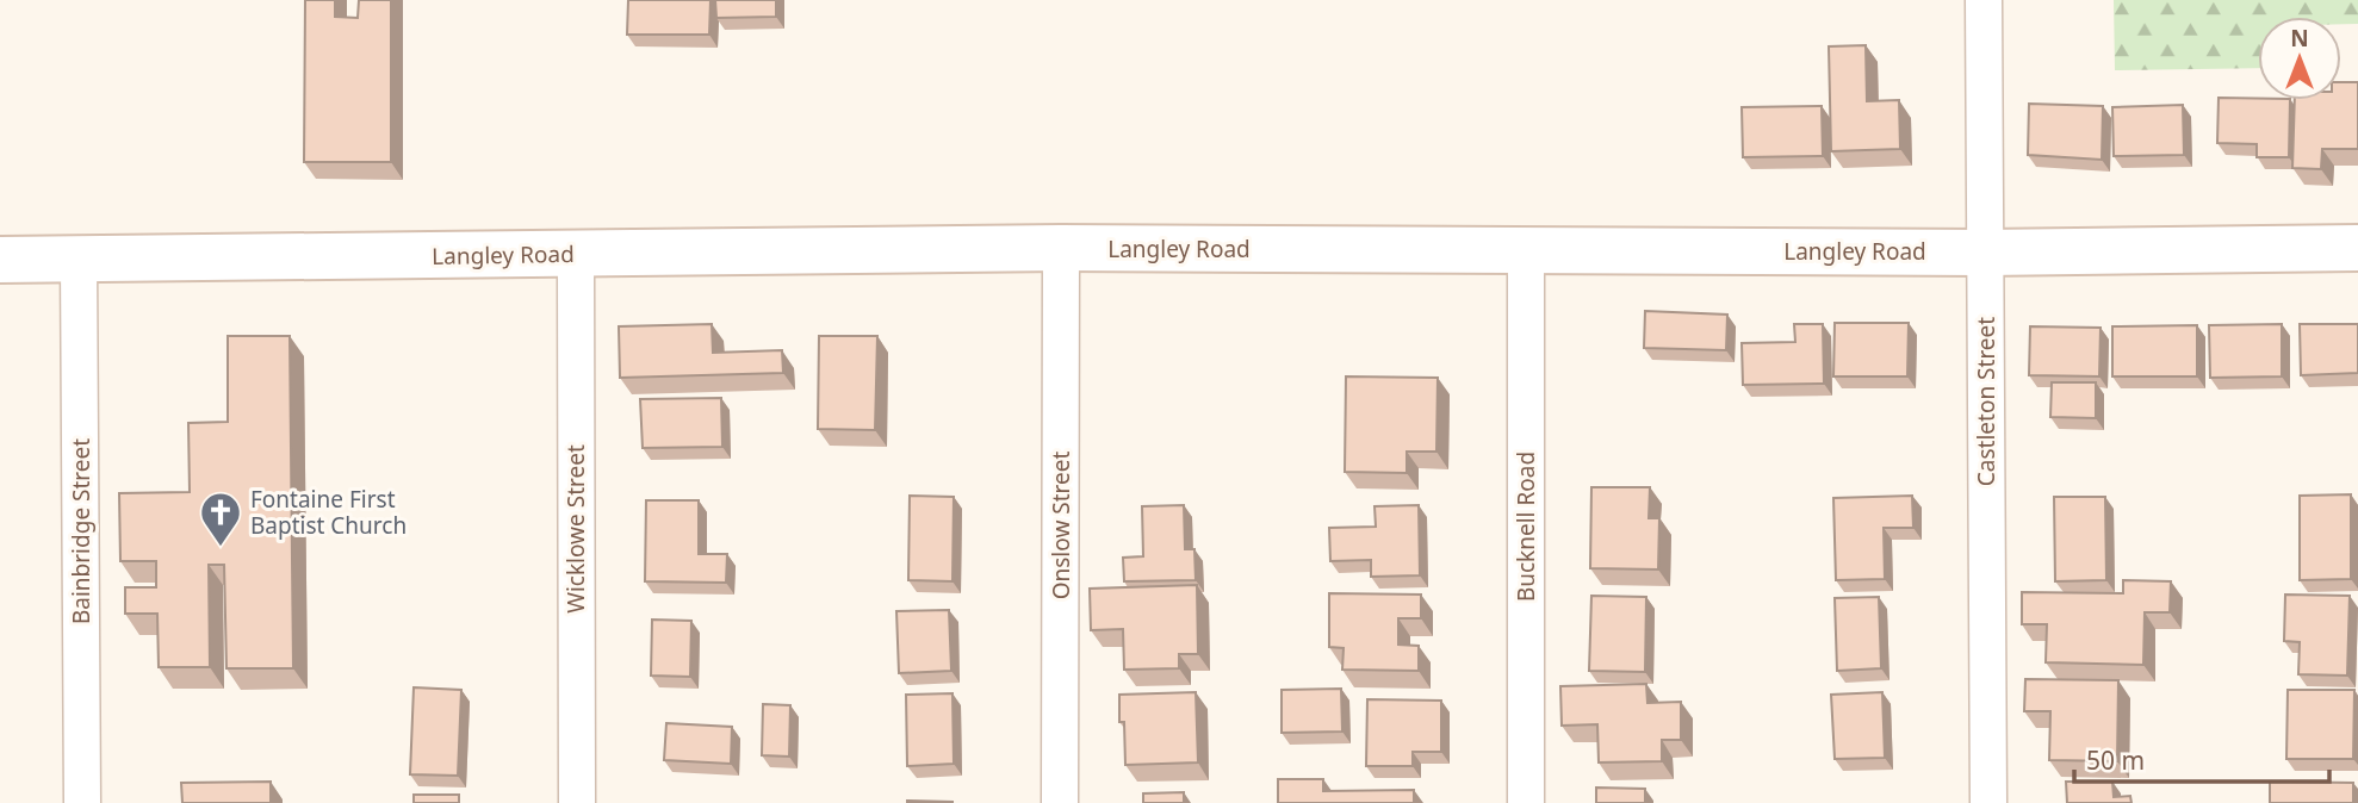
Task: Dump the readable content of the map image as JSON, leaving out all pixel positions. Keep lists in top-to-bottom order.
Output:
{
  "streets": {
    "street": [
      "Langley Road",
      "Castleton Street",
      "Onslow Street",
      "Bucknell Road",
      "Wicklowe Street",
      "Bainbridge Street"
    ]
  },
  "crossings": [
    ["Langley Road", "Castleton Street"],
    ["Langley Road", "Onslow Street"],
    ["Langley Road", "Bucknell Road"],
    ["Langley Road", "Wicklowe Street"],
    ["Langley Road", "Bainbridge Street"]
  ],
  "places": {
    "church": ["Fontaine First Baptist Church"]
  },
  "scale_bar": "50 m",
  "north": "top"
}
